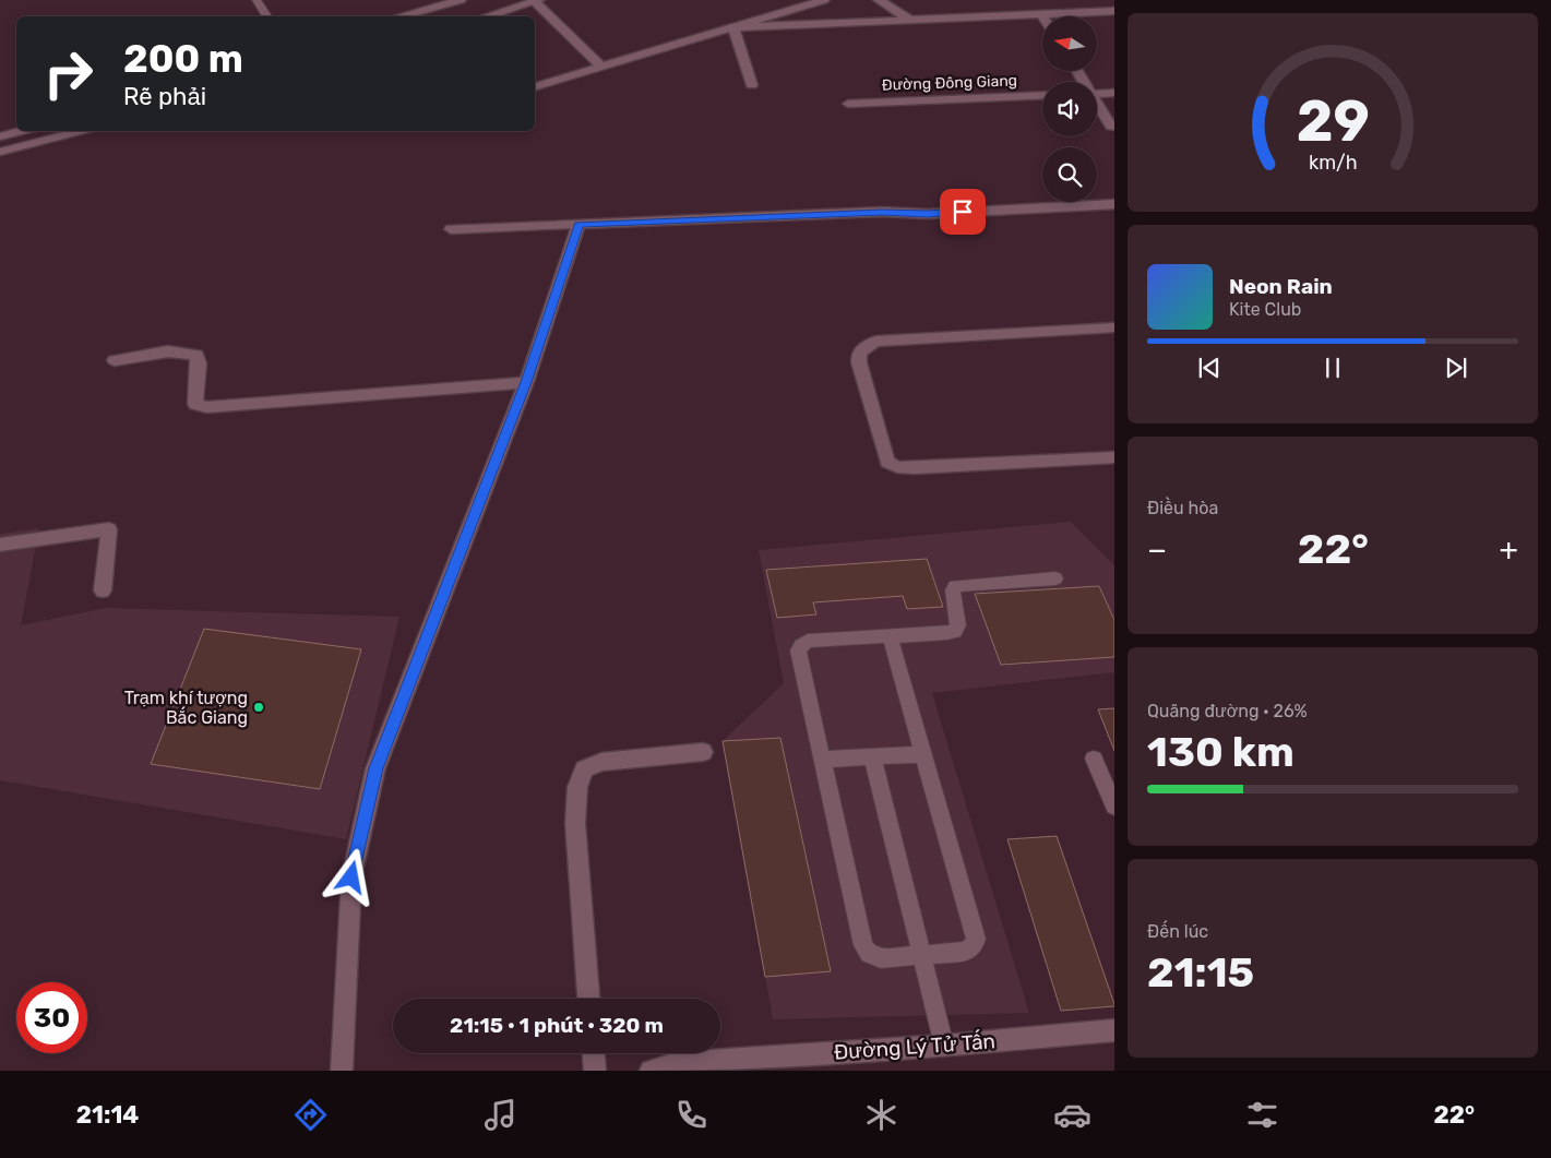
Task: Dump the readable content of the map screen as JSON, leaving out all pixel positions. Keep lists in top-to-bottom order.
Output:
{
  "streets": {
    "street": ["Đường Đông Giang", "Đường Lý Tử Tấn"]
  },
  "places": ["Trạm khí tượng Bắc Giang"],
  "north": "left",
  "page": {
    "turn": ["200 m", "Rẽ phải"],
    "song": ["Neon Rain", "Kite Club"],
    "tile": [
      "Điều hòa",
      ["Quãng đường · 26%", "130 km"],
      ["Đến lúc", "21:15"]
    ],
    "heat": ["−", "22°", "+"],
    "limit": "30",
    "trip": "21:15 · 1 phút · 320 m",
    "tabs": ["21:14", "22°"],
    "gauge": ["29", "km/h"]
  }
}
